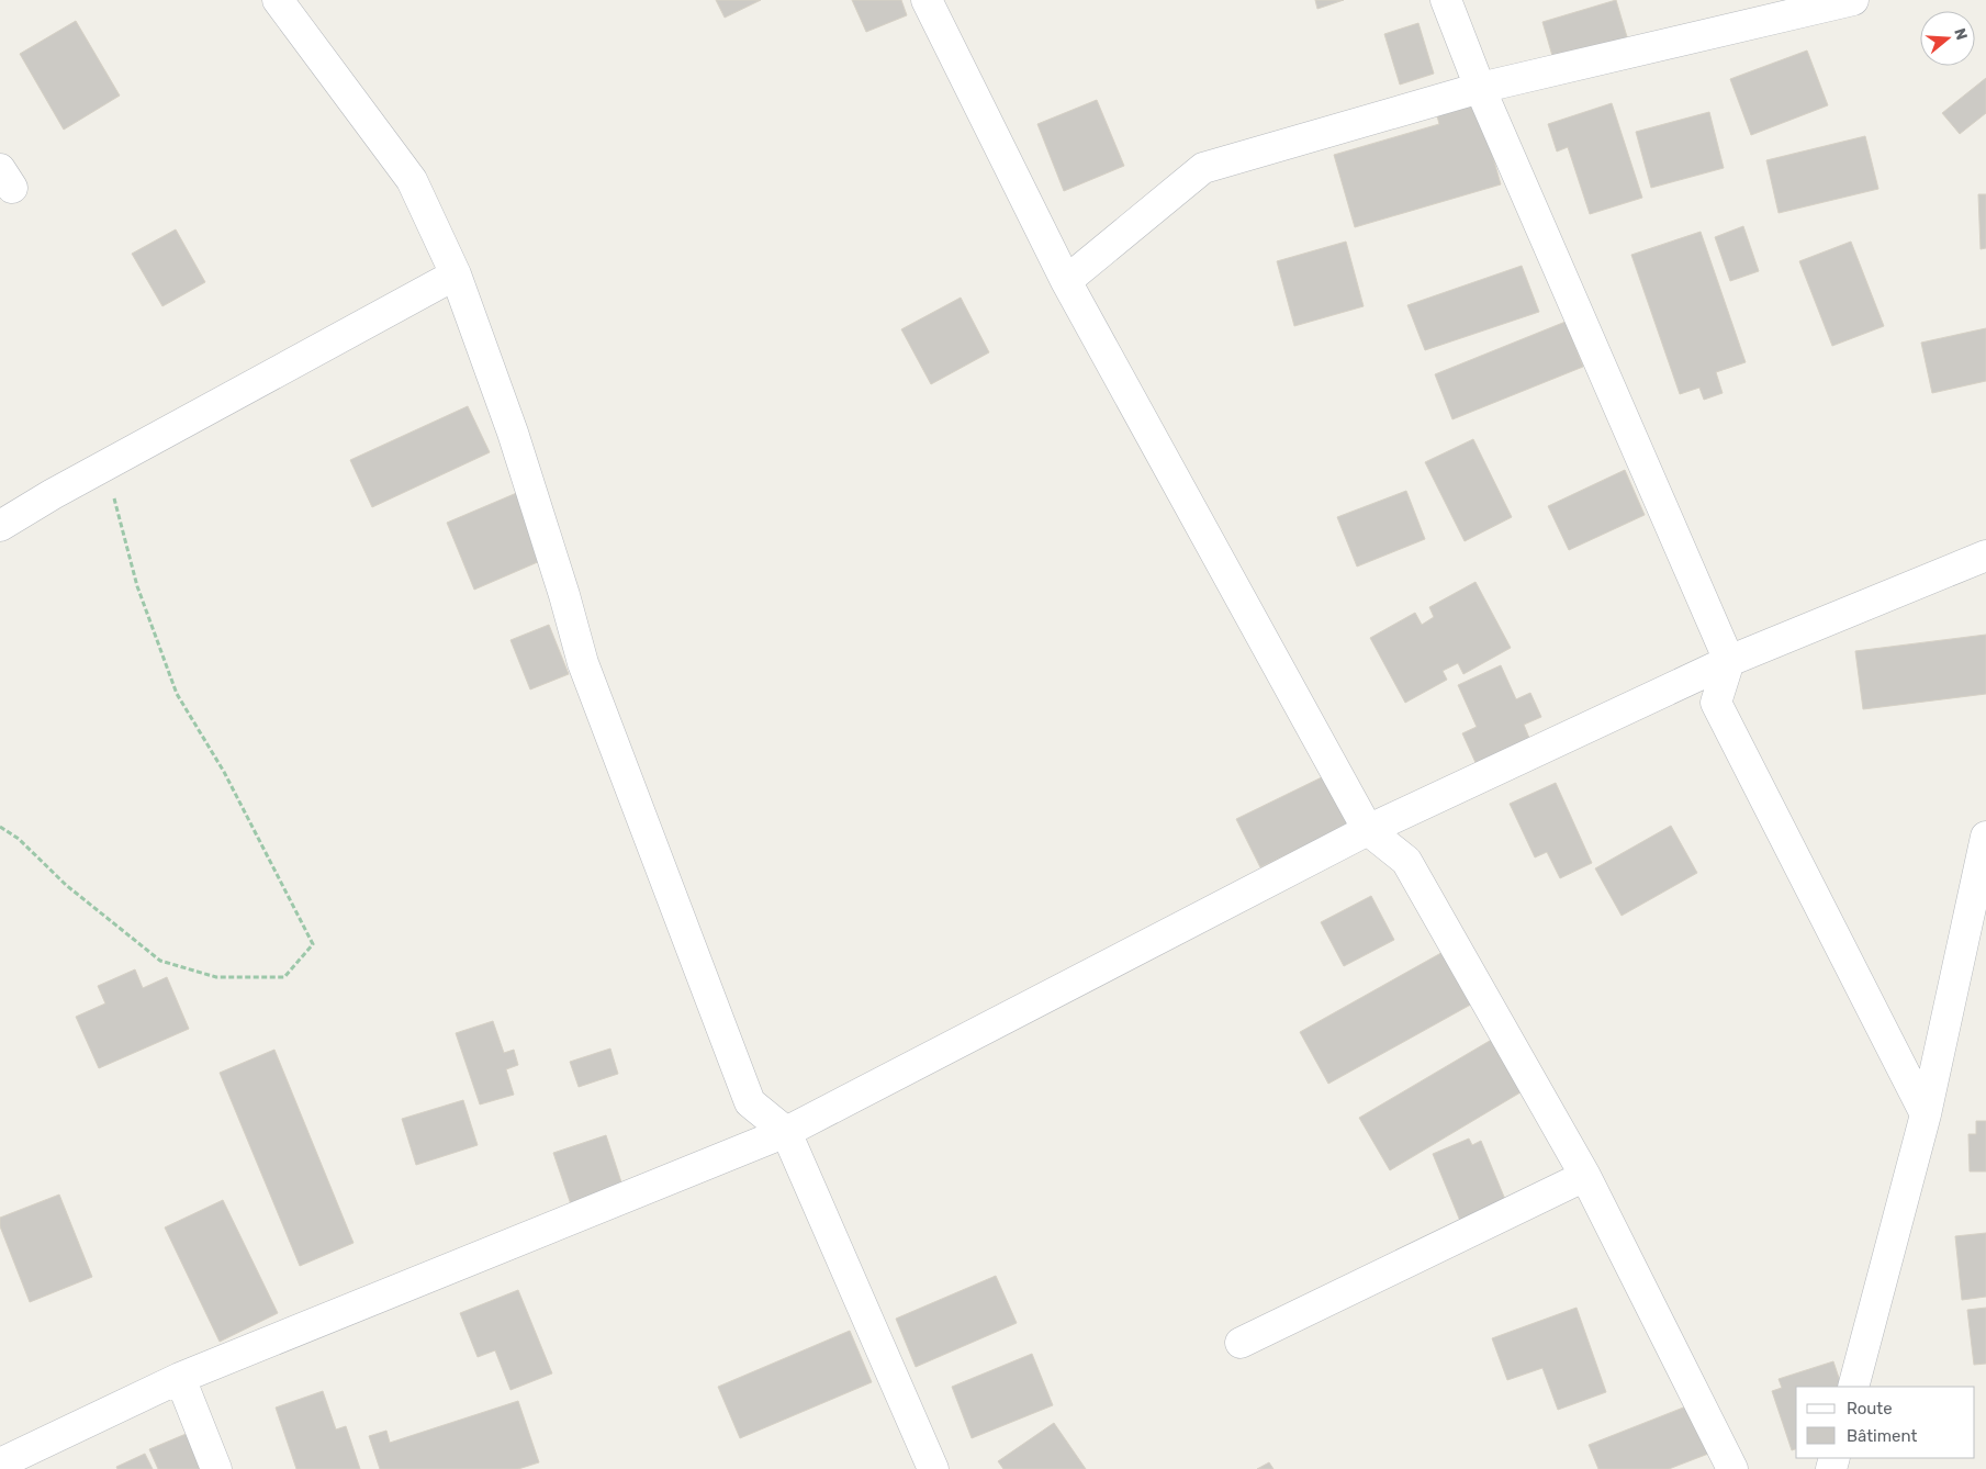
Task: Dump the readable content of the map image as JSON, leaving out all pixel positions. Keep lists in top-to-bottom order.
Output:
{
  "legend": ["Route", "Bâtiment"],
  "north": "right"
}
